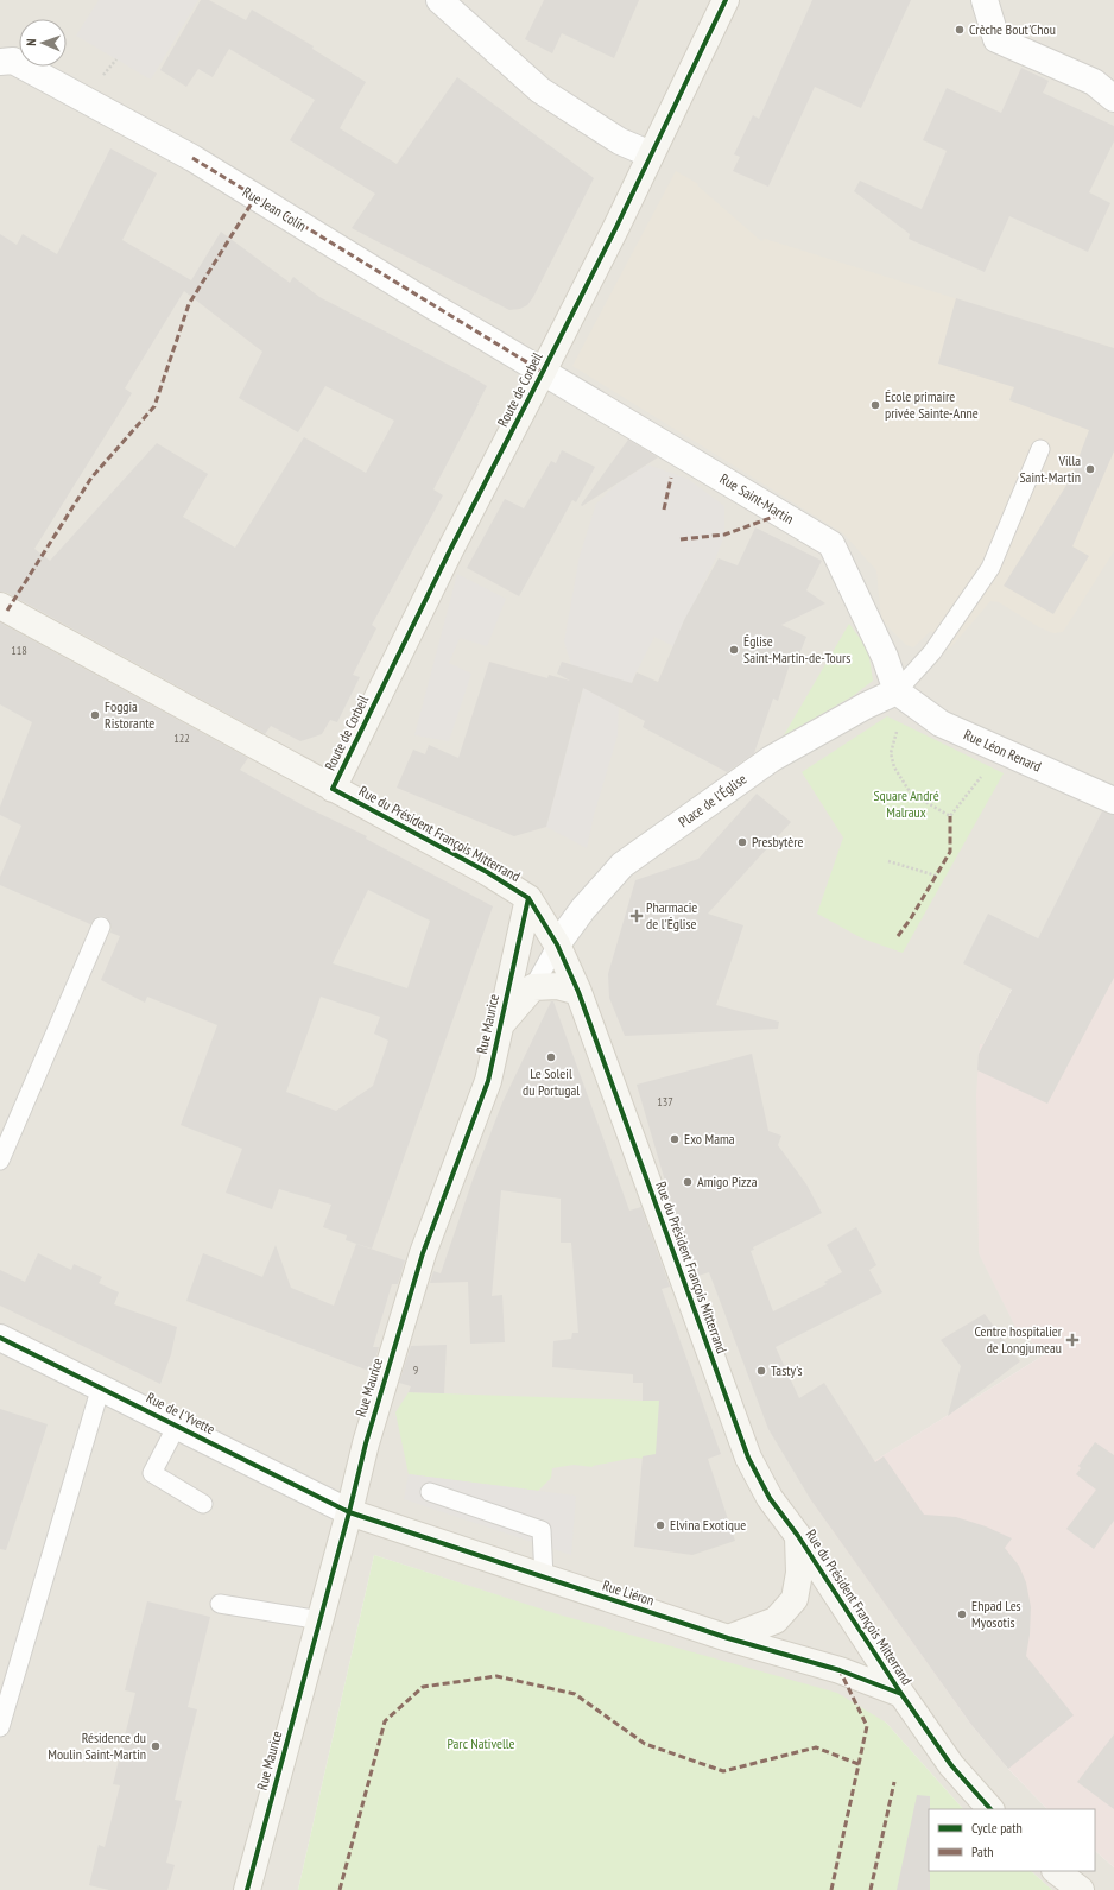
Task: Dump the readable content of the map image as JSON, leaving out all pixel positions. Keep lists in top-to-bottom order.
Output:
{
  "streets": {
    "main road": [
      "Route de Corbeil",
      "Rue du Président François Mitterrand",
      "Rue Maurice",
      "Rue Liéron"
    ],
    "street": [
      "Rue Jean Colin",
      "Rue Saint-Martin",
      "Rue Léon Renard",
      "Place de l'Église",
      "Rue de l'Yvette"
    ]
  },
  "crossings": [
    ["Rue Jean Colin", "Route de Corbeil"],
    ["Rue Jean Colin", "Rue Saint-Martin"],
    ["Route de Corbeil", "Rue Saint-Martin"],
    ["Route de Corbeil", "Rue du Président François Mitterrand"],
    ["Rue Saint-Martin", "Rue Léon Renard"],
    ["Rue Saint-Martin", "Place de l'Église"],
    ["Rue Léon Renard", "Place de l'Église"],
    ["Place de l'Église", "Rue du Président François Mitterrand"],
    ["Rue du Président François Mitterrand", "Rue Maurice"],
    ["Rue du Président François Mitterrand", "Rue Liéron"],
    ["Rue Maurice", "Rue de l'Yvette"],
    ["Rue Maurice", "Rue Liéron"],
    ["Rue de l'Yvette", "Rue Liéron"]
  ],
  "parks": ["Square André Malraux", "Parc Nativelle"],
  "places": {
    "other": [
      "Crèche Bout'Chou",
      "École primaire privée Sainte-Anne",
      "Villa Saint-Martin",
      "Église Saint-Martin-de-Tours",
      "Foggia Ristorante",
      "Presbytère",
      "Le Soleil du Portugal",
      "Exo Mama",
      "Amigo Pizza",
      "Tasty's",
      "Elvina Exotique",
      "Ehpad Les Myosotis",
      "Résidence du Moulin Saint-Martin"
    ],
    "health": ["Pharmacie de l'Église", "Centre hospitalier de Longjumeau"]
  },
  "house_numbers": [
    "118",
    "122",
    "137",
    "9"
  ],
  "legend": ["Cycle path", "Path"],
  "north": "left"
}
